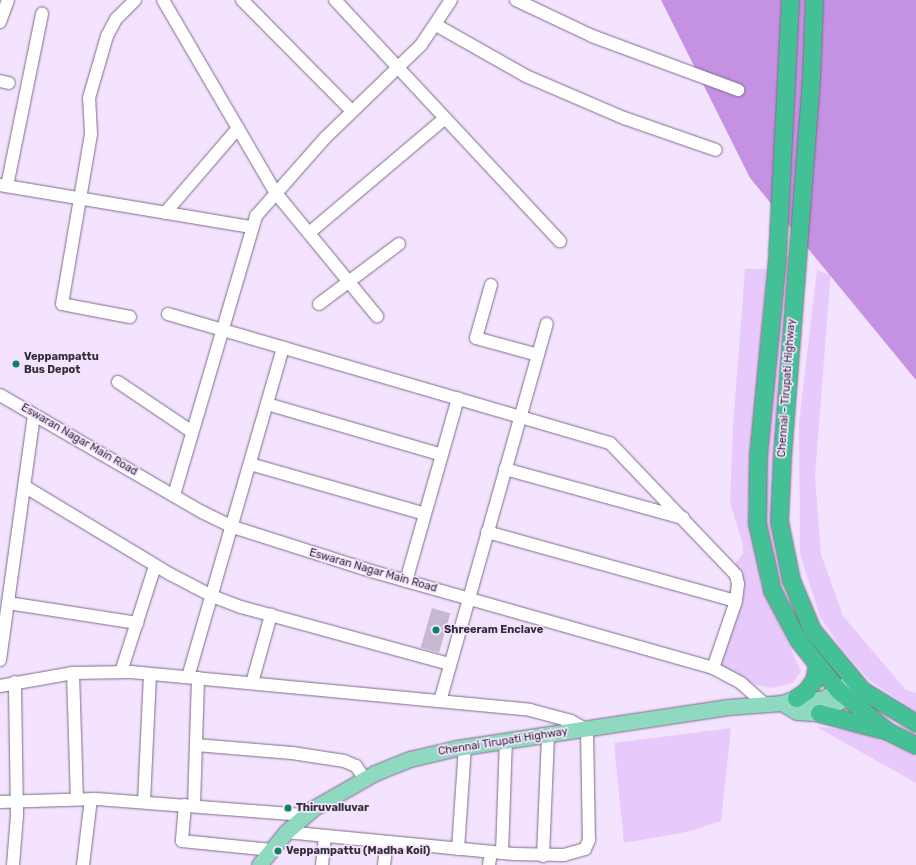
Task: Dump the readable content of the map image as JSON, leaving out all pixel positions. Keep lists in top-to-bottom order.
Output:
{
  "streets": {
    "highway": ["Chennai - Tirupati Highway"],
    "main road": ["Chennai Tirupati Highway"],
    "street": ["Eswaran Nagar Main Road"]
  },
  "crossings": [
    ["Chennai - Tirupati Highway", "Chennai Tirupati Highway"],
    ["Eswaran Nagar Main Road", "Chennai Tirupati Highway"]
  ],
  "places": [
    "Veppampattu Bus Depot",
    "Shreeram Enclave",
    "Thiruvalluvar",
    "Veppampattu (Madha Koil)"
  ]
}
